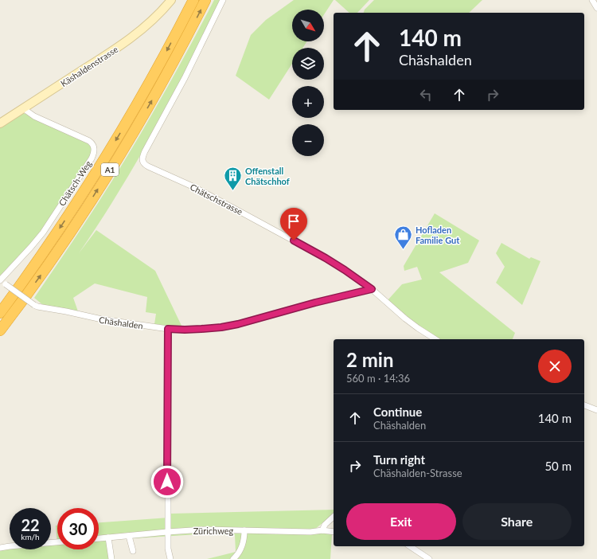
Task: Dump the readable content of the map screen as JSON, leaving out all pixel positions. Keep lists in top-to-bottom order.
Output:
{
  "streets": {
    "highway": ["A1"],
    "street": [
      "Käshaldenstrasse",
      "Chätsch-Weg",
      "Chätschstrasse",
      "Chäshalden",
      "Zürichweg"
    ]
  },
  "crossings": [
    ["Käshaldenstrasse", "Chätsch-Weg"],
    ["Chätsch-Weg", "Chäshalden"],
    ["Chätschstrasse", "Chäshalden"]
  ],
  "places": {
    "building": ["Offenstall Chätschhof"],
    "shop": ["Hofladen Familie Gut"]
  },
  "north": "bottom right",
  "page": {
    "map_buttons": ["+", "−"],
    "turn": ["140 m", "Chäshalden"],
    "heading": ["2 min", "560 m · 14:36"],
    "list": [
      {
        "name": "Continue",
        "note": "Chäshalden",
        "value": "140 m"
      },
      {
        "name": "Turn right",
        "note": "Chäshalden-Strasse",
        "value": "50 m"
      }
    ],
    "buttons": ["Exit", "Share"],
    "speed": "22 km/h",
    "limit": "30"
  }
}
